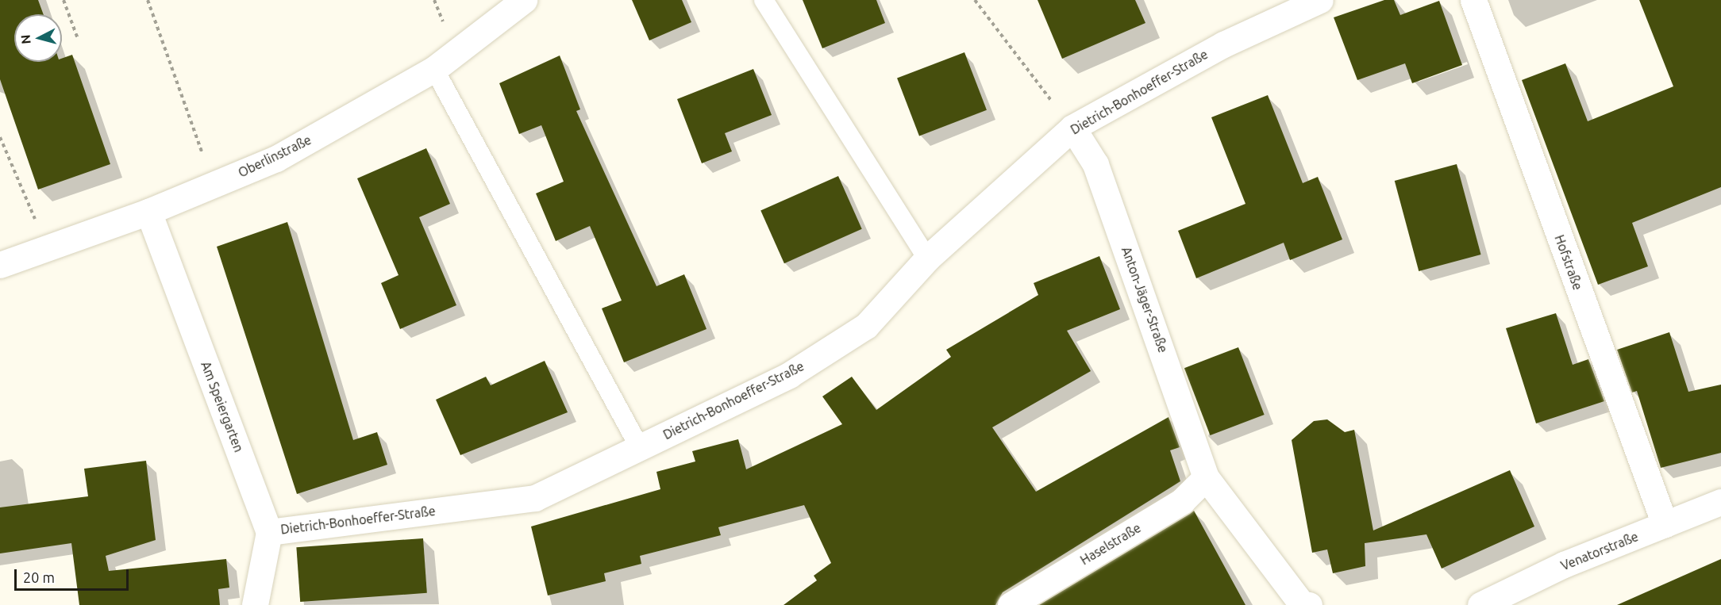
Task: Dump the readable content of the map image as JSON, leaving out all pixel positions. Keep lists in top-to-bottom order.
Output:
{
  "streets": {
    "street": [
      "Dietrich-Bonhoeffer-Straße",
      "Oberlinstraße",
      "Hofstraße",
      "Anton-Jäger-Straße",
      "Am Speiergarten",
      "Haselstraße",
      "Venatorstraße"
    ]
  },
  "crossings": [
    ["Dietrich-Bonhoeffer-Straße", "Anton-Jäger-Straße"],
    ["Dietrich-Bonhoeffer-Straße", "Am Speiergarten"],
    ["Oberlinstraße", "Am Speiergarten"],
    ["Hofstraße", "Venatorstraße"],
    ["Anton-Jäger-Straße", "Haselstraße"]
  ],
  "scale_bar": "20 m",
  "north": "left"
}
